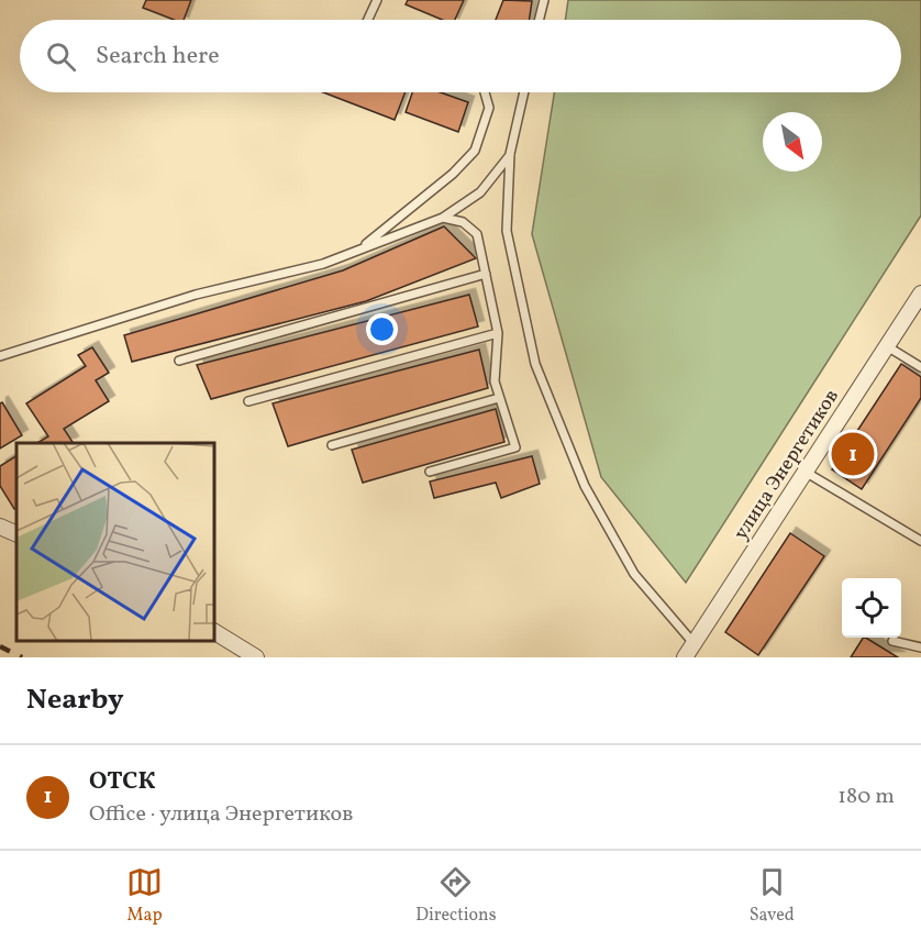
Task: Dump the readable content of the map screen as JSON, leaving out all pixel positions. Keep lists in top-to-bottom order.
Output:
{
  "streets": {
    "street": ["улица Энергетиков"]
  },
  "north": "bottom right",
  "page": {
    "search": "Search here",
    "pins": "1",
    "heading": "Nearby",
    "list": [
      {
        "mark": "1",
        "name": "ОТСК",
        "note": "Office · улица Энергетиков",
        "value": "180 m"
      }
    ],
    "nav": ["Map", "Directions", "Saved"]
  }
}
